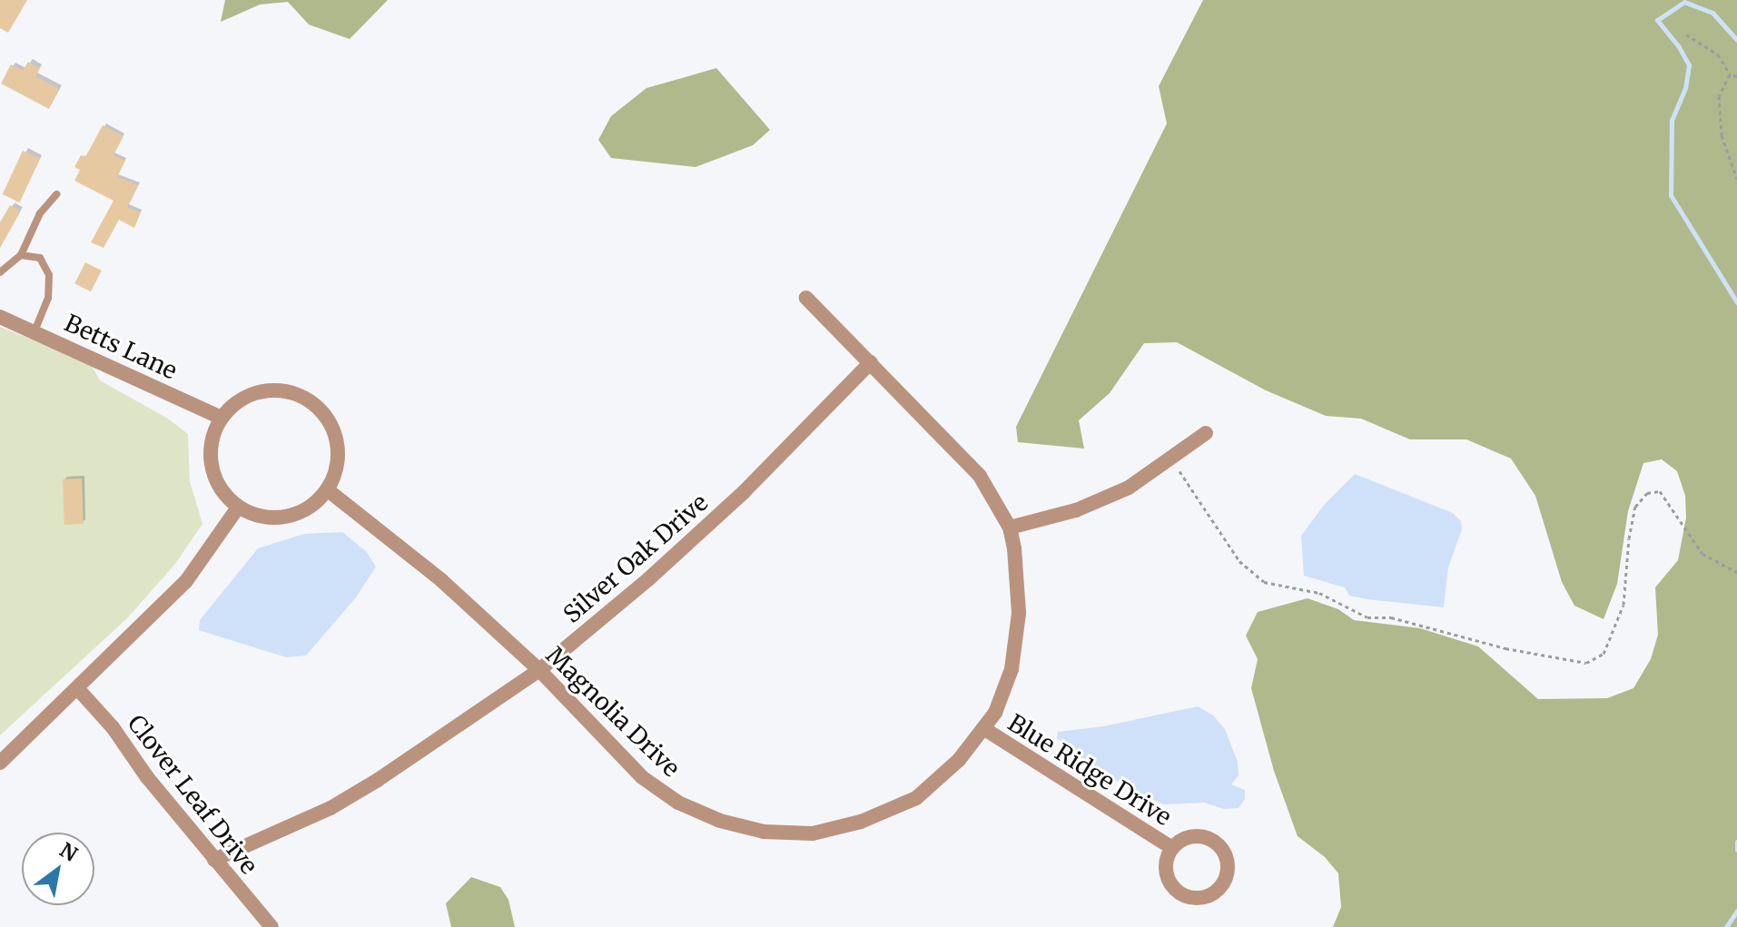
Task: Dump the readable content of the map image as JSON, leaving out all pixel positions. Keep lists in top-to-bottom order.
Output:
{
  "streets": {
    "street": [
      "Betts Lane",
      "Silver Oak Drive",
      "Magnolia Drive",
      "Blue Ridge Drive",
      "Clover Leaf Drive"
    ]
  },
  "crossings": [
    ["Betts Lane", "Magnolia Drive"],
    ["Silver Oak Drive", "Magnolia Drive"],
    ["Silver Oak Drive", "Clover Leaf Drive"],
    ["Magnolia Drive", "Blue Ridge Drive"]
  ],
  "north": "top right"
}
